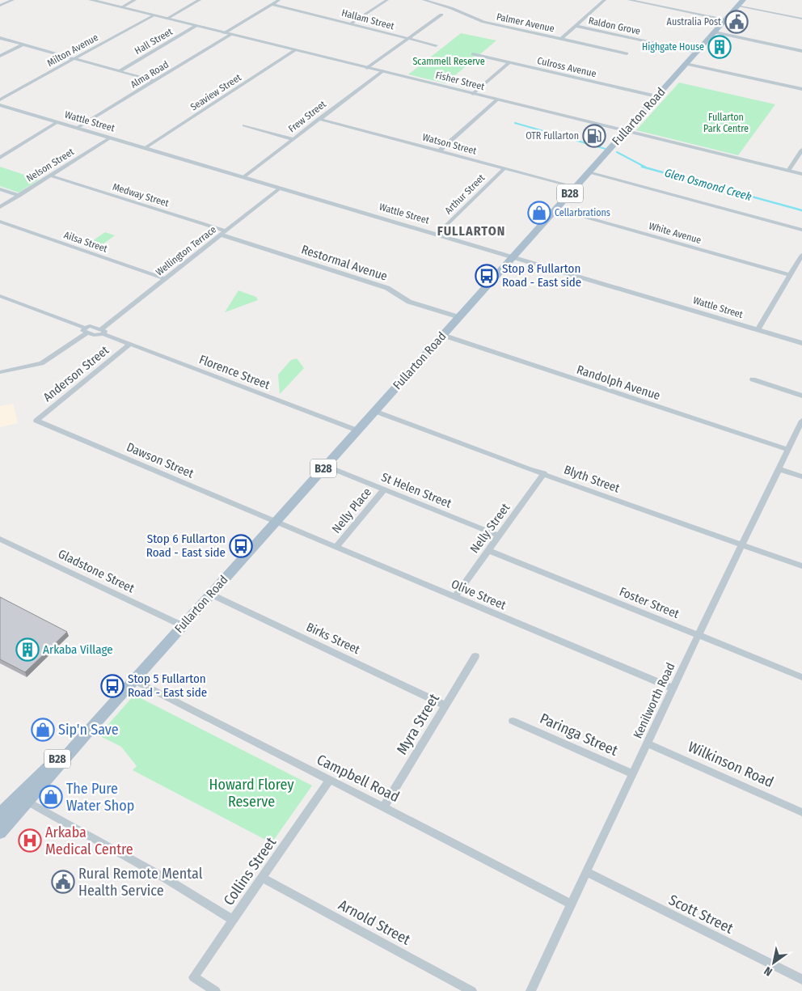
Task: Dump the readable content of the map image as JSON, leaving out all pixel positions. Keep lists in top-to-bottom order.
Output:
{
  "streets": {
    "main road": ["Fullarton Road", "B28"],
    "street": [
      "Hallam Street",
      "Palmer Avenue",
      "Raldon Grove",
      "Hall Street",
      "Milton Avenue",
      "Culross Avenue",
      "Alma Road",
      "Fisher Street",
      "Seaview Street",
      "Frew Street",
      "Wattle Street",
      "Watson Street",
      "Nelson Street",
      "Arthur Street",
      "Medway Street",
      "White Avenue",
      "Ailsa Street",
      "Wellington Terrace",
      "Restormal Avenue",
      "Florence Street",
      "Anderson Street",
      "Randolph Avenue",
      "Dawson Street",
      "Blyth Street",
      "St Helen Street",
      "Nelly Place",
      "Nelly Street",
      "Gladstone Street",
      "Olive Street",
      "Foster Street",
      "Birks Street",
      "Kenilworth Road",
      "Myra Street",
      "Paringa Street",
      "Wilkinson Road",
      "Campbell Road",
      "Collins Street",
      "Scott Street",
      "Arnold Street"
    ]
  },
  "crossings": [
    ["Raldon Grove", "Fullarton Road"],
    ["Hall Street", "Fisher Street"],
    ["Milton Avenue", "Fisher Street"],
    ["Culross Avenue", "Fullarton Road"],
    ["Alma Road", "Fisher Street"],
    ["Alma Road", "Wattle Street"],
    ["Fisher Street", "Seaview Street"],
    ["Fisher Street", "Frew Street"],
    ["Fisher Street", "Fullarton Road"],
    ["Seaview Street", "Wattle Street"],
    ["Frew Street", "Wattle Street"],
    ["Frew Street", "Watson Street"],
    ["Fullarton Road", "Wattle Street"],
    ["Fullarton Road", "Watson Street"],
    ["Fullarton Road", "White Avenue"],
    ["Fullarton Road", "Restormal Avenue"],
    ["Fullarton Road", "Florence Street"],
    ["Fullarton Road", "Randolph Avenue"],
    ["Fullarton Road", "Dawson Street"],
    ["Fullarton Road", "Blyth Street"],
    ["Fullarton Road", "St Helen Street"],
    ["Fullarton Road", "Gladstone Street"],
    ["Fullarton Road", "Olive Street"],
    ["Fullarton Road", "Birks Street"],
    ["Fullarton Road", "Campbell Road"],
    ["Wattle Street", "Nelson Street"],
    ["Wattle Street", "Arthur Street"],
    ["Wattle Street", "Wellington Terrace"],
    ["Watson Street", "Arthur Street"],
    ["Nelson Street", "Medway Street"],
    ["Medway Street", "Wellington Terrace"],
    ["Medway Street", "Restormal Avenue"],
    ["Ailsa Street", "Wellington Terrace"],
    ["Wellington Terrace", "Restormal Avenue"],
    ["Wellington Terrace", "Florence Street"],
    ["Florence Street", "Anderson Street"],
    ["Anderson Street", "Dawson Street"],
    ["Randolph Avenue", "Kenilworth Road"],
    ["Dawson Street", "Olive Street"],
    ["Blyth Street", "Nelly Street"],
    ["Blyth Street", "Kenilworth Road"],
    ["St Helen Street", "Nelly Place"],
    ["St Helen Street", "Nelly Street"],
    ["Nelly Place", "Olive Street"],
    ["Nelly Street", "Olive Street"],
    ["Nelly Street", "Foster Street"],
    ["Olive Street", "Kenilworth Road"],
    ["Foster Street", "Kenilworth Road"],
    ["Birks Street", "Myra Street"],
    ["Kenilworth Road", "Paringa Street"],
    ["Kenilworth Road", "Wilkinson Road"],
    ["Kenilworth Road", "Campbell Road"],
    ["Kenilworth Road", "Scott Street"],
    ["Myra Street", "Campbell Road"],
    ["Campbell Road", "Collins Street"],
    ["Collins Street", "Arnold Street"]
  ],
  "districts": ["FULLARTON"],
  "water": ["Glen Osmond Creek"],
  "parks": ["Scammell Reserve", "Fullarton Park Centre", "Howard Florey Reserve"],
  "places": {
    "public building": ["Australia Post", "Rural Remote Mental Health Service"],
    "building": ["Highgate House", "Arkaba Village"],
    "fuel station": ["OTR Fullarton"],
    "shop": ["Cellarbrations", "Sip'n Save", "The Pure Water Shop"],
    "bus stop": ["Stop 8 Fullarton Road - East side", "Stop 6 Fullarton Road - East side", "Stop 5 Fullarton Road - East side"],
    "hospital": ["Arkaba Medical Centre"]
  },
  "north": "bottom left"
}
